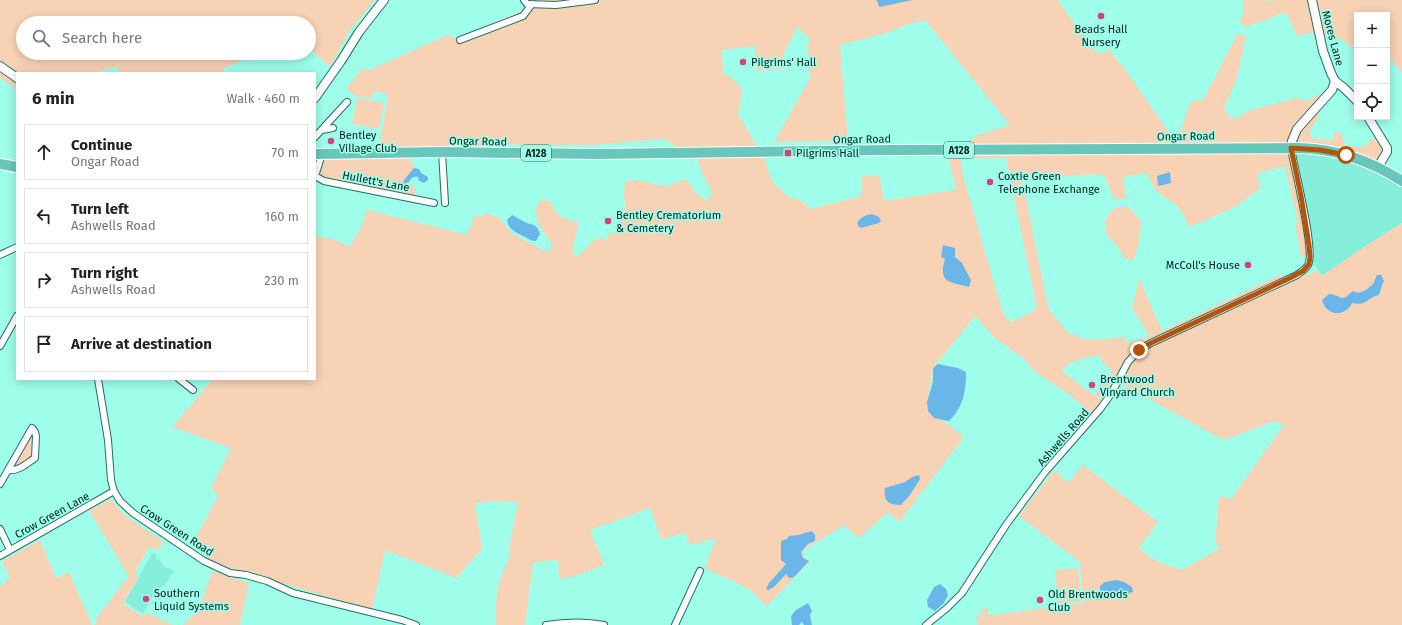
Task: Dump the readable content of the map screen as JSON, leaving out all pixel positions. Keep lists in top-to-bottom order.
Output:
{
  "streets": {
    "main road": ["Ongar Road", "A128"],
    "street": [
      "Mores Lane",
      "Hullett's Lane",
      "Ashwells Road",
      "Crow Green Lane",
      "Crow Green Road"
    ]
  },
  "crossings": [
    ["Mores Lane", "Ongar Road"],
    ["Mores Lane", "Ashwells Road"],
    ["Ongar Road", "Hullett's Lane"],
    ["Ongar Road", "Ashwells Road"],
    ["Crow Green Lane", "Crow Green Road"]
  ],
  "places": {
    "other": [
      "Beads Hall Nursery",
      "Pilgrims' Hall",
      "Bentley Village Club",
      "Coxtie Green Telephone Exchange",
      "Bentley Crematorium & Cemetery",
      "McColl's House",
      "Brentwood Vinyard Church",
      "Southern Liquid Systems",
      "Old Brentwoods Club"
    ],
    "transit": ["Pilgrims Hall"]
  },
  "page": {
    "map_buttons": ["+", "−"],
    "search": "Search here",
    "heading": ["6 min", "Walk · 460 m"],
    "list": [
      ["Continue", "Ongar Road", "70 m"],
      ["Turn left", "Ashwells Road", "160 m"],
      ["Turn right", "Ashwells Road", "230 m"],
      "Arrive at destination"
    ]
  }
}
